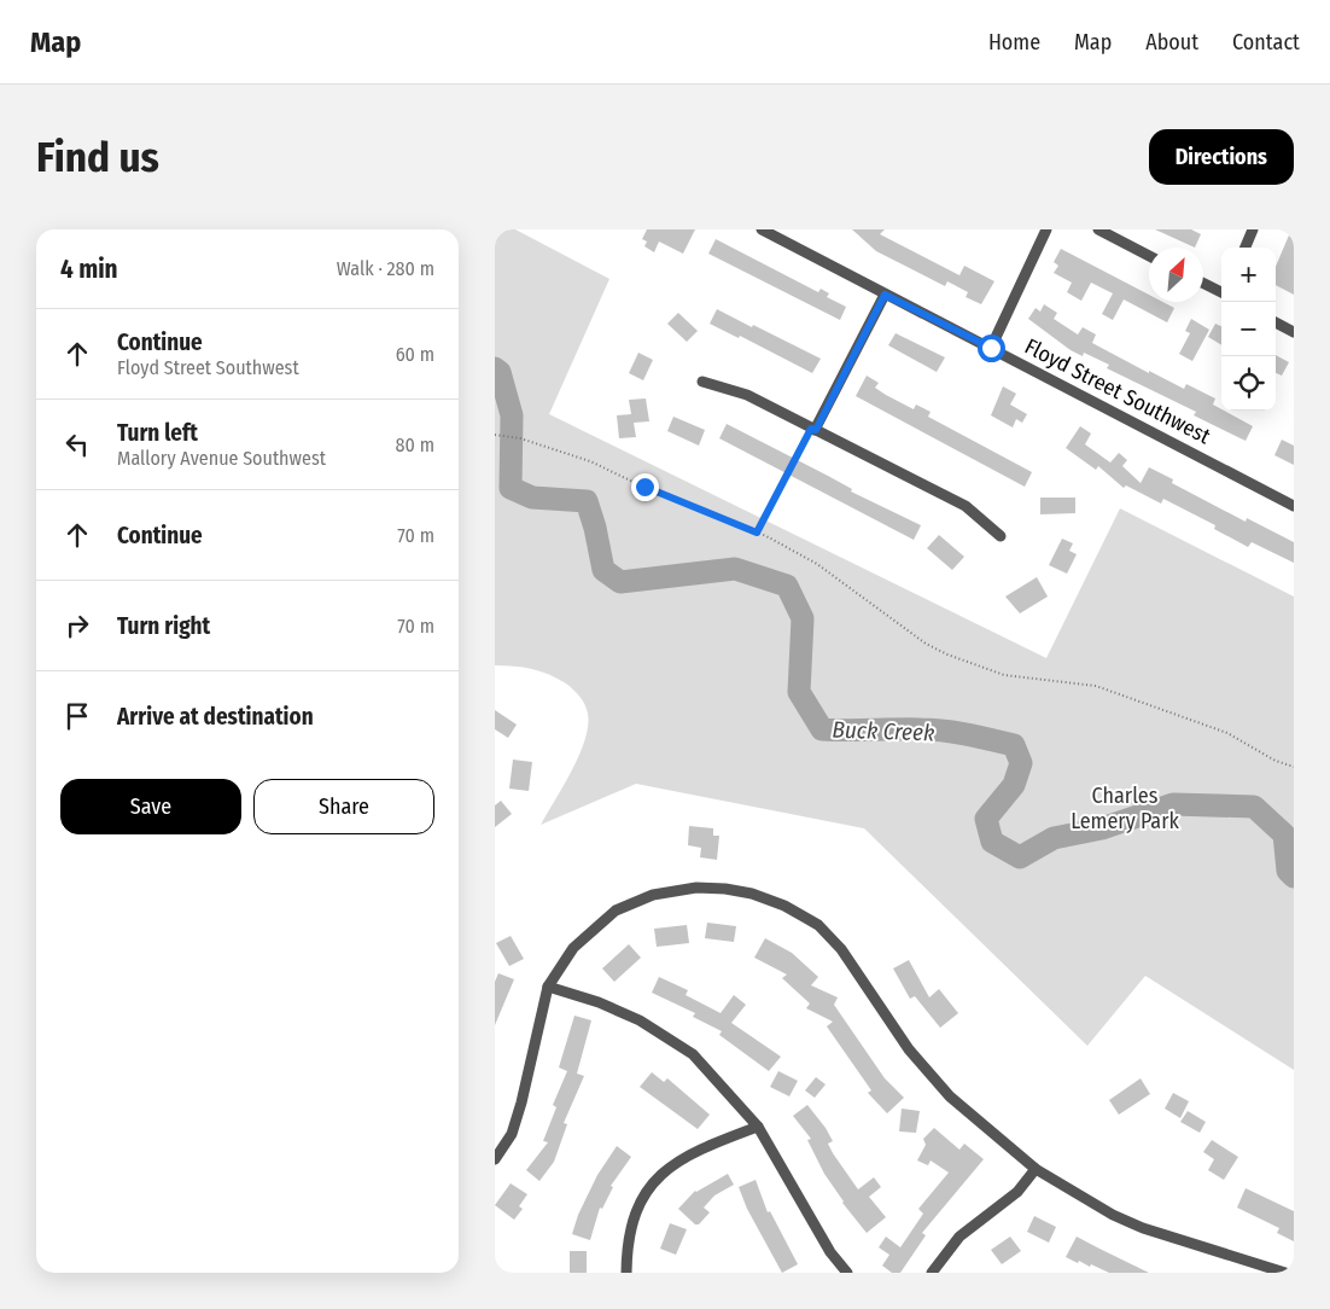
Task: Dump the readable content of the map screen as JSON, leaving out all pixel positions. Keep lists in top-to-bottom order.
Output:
{
  "streets": {
    "street": ["Floyd Street Southwest"]
  },
  "water": ["Buck Creek"],
  "parks": ["Charles Lemery Park"],
  "north": "top right",
  "page": {
    "header": "Map",
    "nav": [
      "Home",
      "Map",
      "About",
      "Contact"
    ],
    "buttons": [
      "Directions",
      ["Save", "Share"]
    ],
    "title": "Find us",
    "heading": ["4 min", "Walk · 280 m"],
    "map_buttons": ["+", "−"],
    "list": [
      ["Continue", "Floyd Street Southwest", "60 m"],
      ["Turn left", "Mallory Avenue Southwest", "80 m"],
      ["Continue", "70 m"],
      ["Turn right", "70 m"],
      "Arrive at destination"
    ]
  }
}
